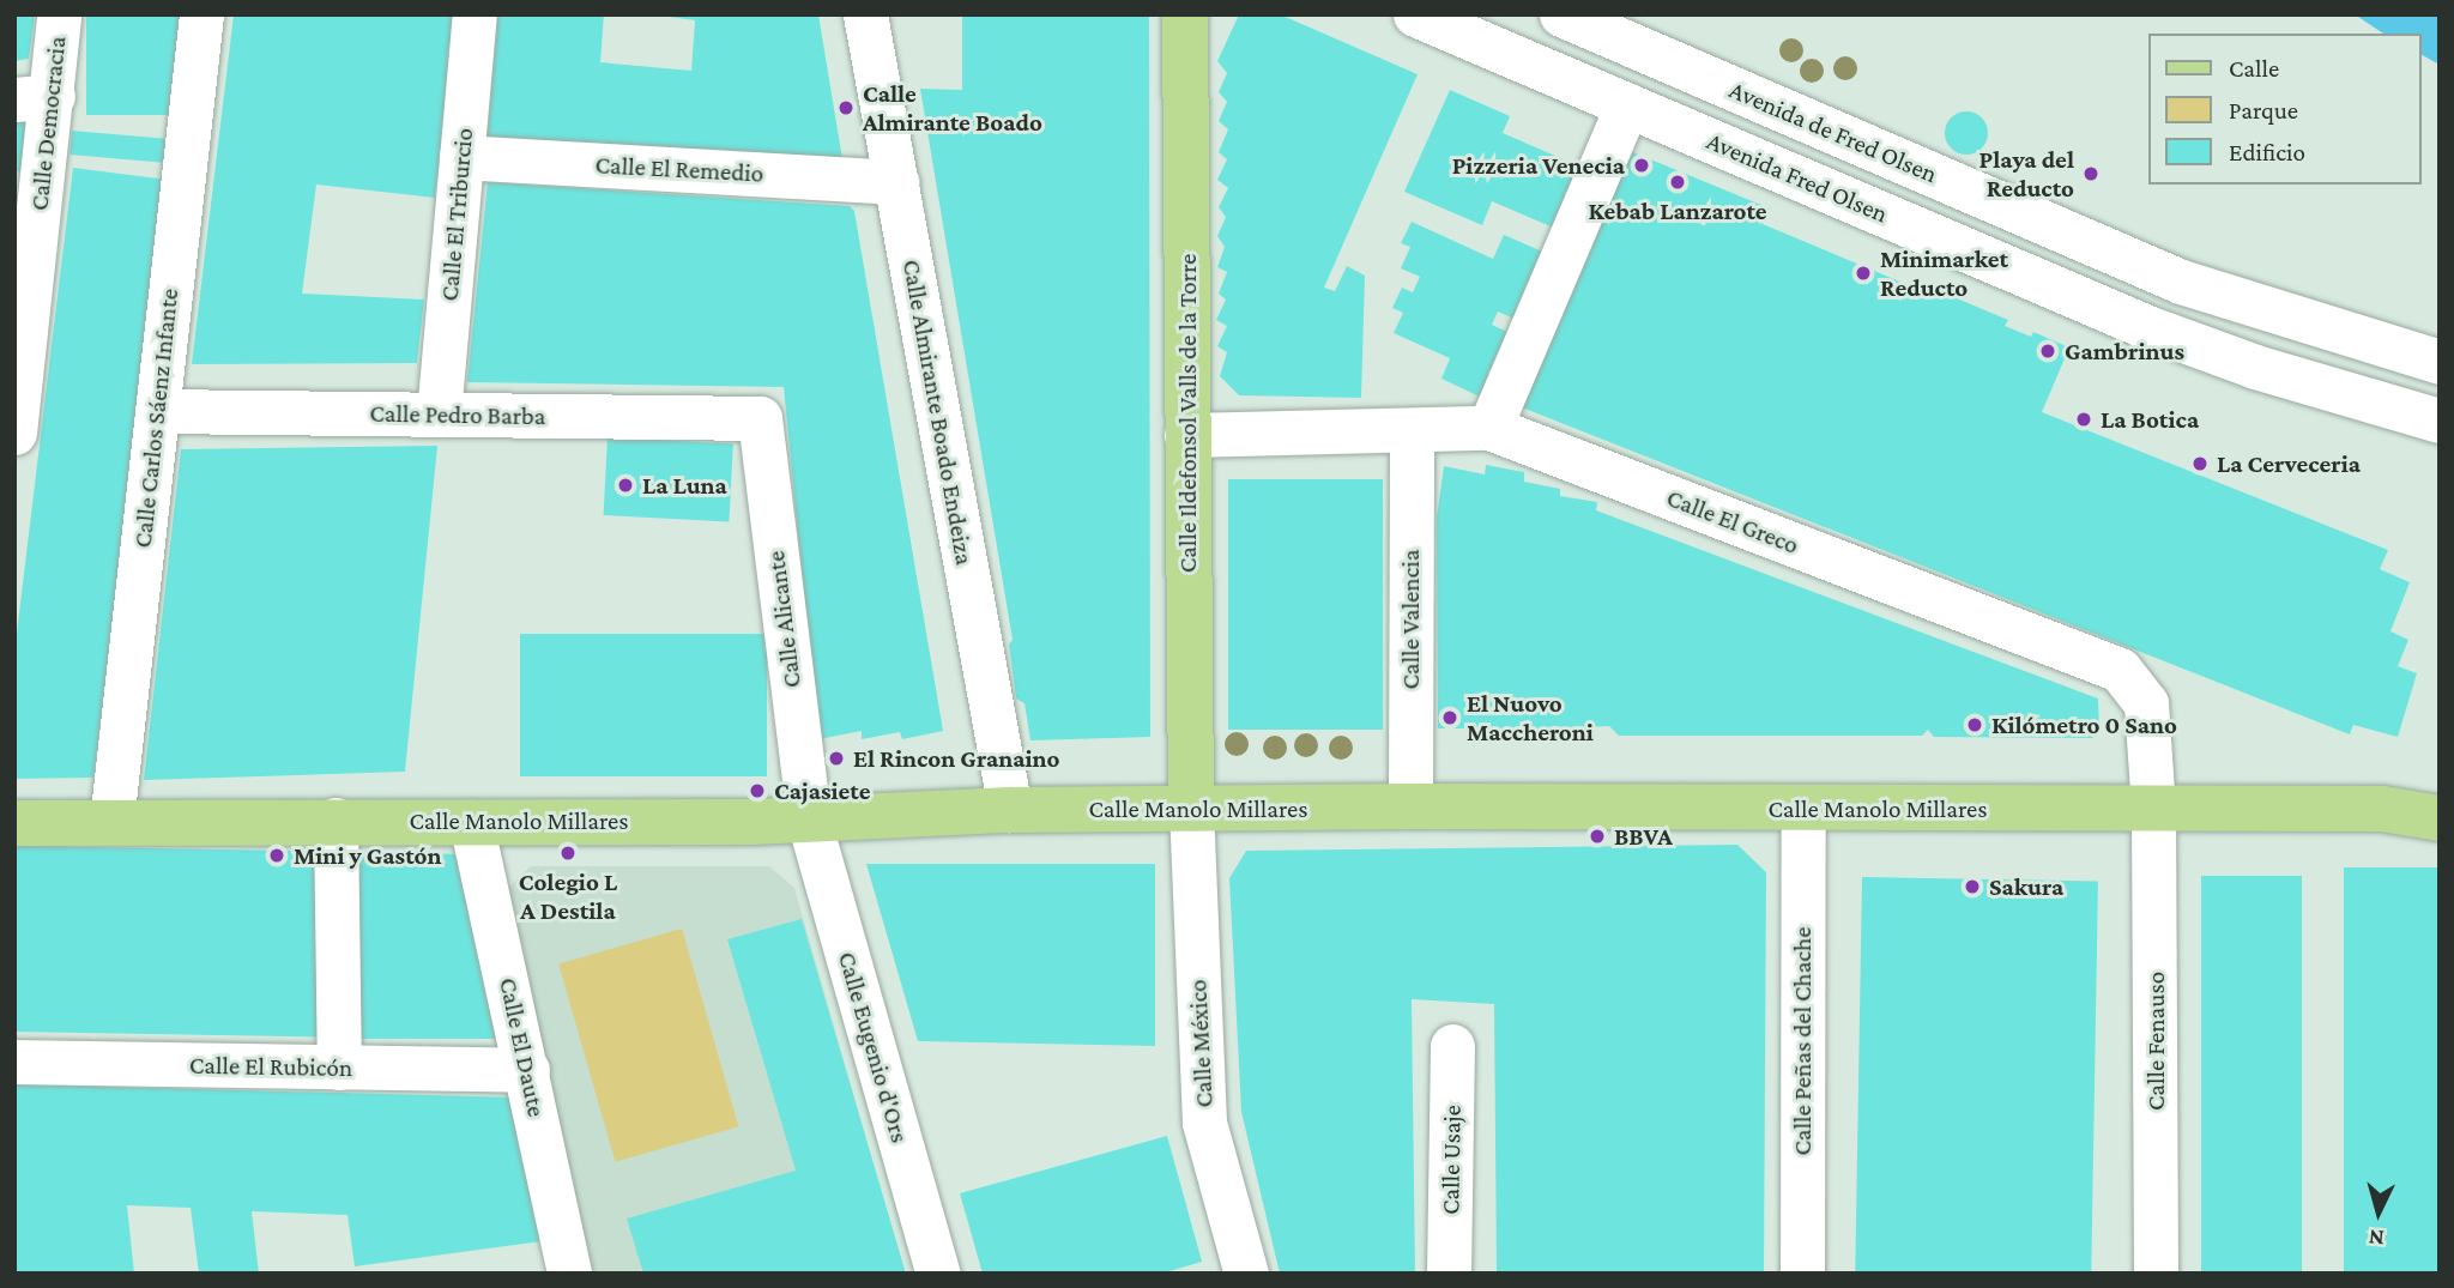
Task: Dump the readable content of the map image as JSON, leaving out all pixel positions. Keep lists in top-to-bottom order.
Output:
{
  "streets": {
    "main road": ["Calle Ildefonsol Valls de la Torre", "Calle Manolo Millares"],
    "street": [
      "Calle Democracia",
      "Avenida de Fred Olsen",
      "Calle El Remedio",
      "Avenida Fred Olsen",
      "Calle El Triburcio",
      "Calle Almirante Boado Endeiza",
      "Calle Pedro Barba",
      "Calle Carlos Sáenz Infante",
      "Calle El Greco",
      "Calle Alicante",
      "Calle Valencia",
      "Calle Peñas del Chache",
      "Calle Fenauso",
      "Calle México",
      "Calle El Daute",
      "Calle Eugenio d'Ors",
      "Calle El Rubicón",
      "Calle Usaje"
    ]
  },
  "crossings": [
    ["Calle El Remedio", "Calle El Triburcio"],
    ["Calle El Remedio", "Calle Almirante Boado Endeiza"],
    ["Calle El Triburcio", "Calle Pedro Barba"],
    ["Calle Almirante Boado Endeiza", "Calle Manolo Millares"],
    ["Calle Ildefonsol Valls de la Torre", "Calle El Greco"],
    ["Calle Ildefonsol Valls de la Torre", "Calle Manolo Millares"],
    ["Calle Ildefonsol Valls de la Torre", "Calle México"],
    ["Calle Pedro Barba", "Calle Carlos Sáenz Infante"],
    ["Calle Pedro Barba", "Calle Alicante"],
    ["Calle Carlos Sáenz Infante", "Calle Manolo Millares"],
    ["Calle El Greco", "Calle Valencia"],
    ["Calle El Greco", "Calle Manolo Millares"],
    ["Calle El Greco", "Calle Fenauso"],
    ["Calle Alicante", "Calle Manolo Millares"],
    ["Calle Alicante", "Calle Eugenio d'Ors"],
    ["Calle Valencia", "Calle Manolo Millares"],
    ["Calle Manolo Millares", "Calle Peñas del Chache"],
    ["Calle Manolo Millares", "Calle Fenauso"],
    ["Calle Manolo Millares", "Calle México"],
    ["Calle Manolo Millares", "Calle El Daute"],
    ["Calle Manolo Millares", "Calle Eugenio d'Ors"],
    ["Calle El Daute", "Calle El Rubicón"]
  ],
  "places": [
    "Calle Almirante Boado",
    "Pizzeria Venecia",
    "Playa del Reducto",
    "Kebab Lanzarote",
    "Minimarket Reducto",
    "Gambrinus",
    "La Botica",
    "La Cerveceria",
    "La Luna",
    "El Nuovo Maccheroni",
    "Kilómetro 0 Sano",
    "El Rincon Granaino",
    "Cajasiete",
    "BBVA",
    "Colegio L A Destila",
    "Mini y Gastón",
    "Sakura"
  ],
  "legend": ["Calle", "Parque", "Edificio"],
  "north": "bottom"
}
